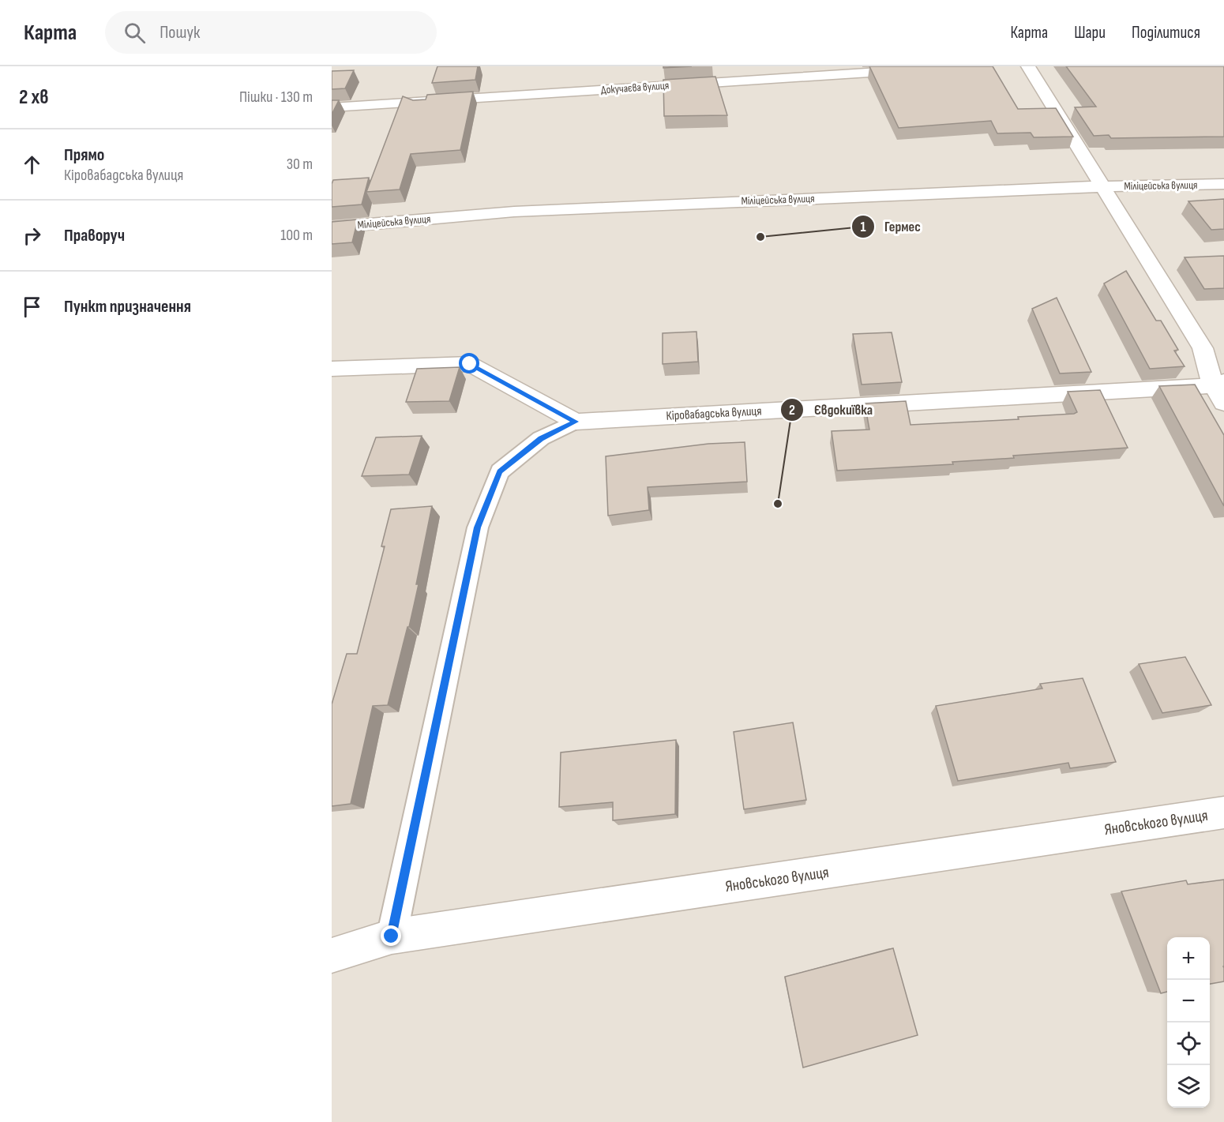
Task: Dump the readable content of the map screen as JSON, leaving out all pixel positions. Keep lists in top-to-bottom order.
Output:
{
  "streets": {
    "street": [
      "Докучаєва вулиця",
      "Міліцейська вулиця",
      "Кіровабадська вулиця",
      "Яновського вулиця"
    ]
  },
  "places": ["Гермес", "Євдокиївка"],
  "page": {
    "header": "Карта",
    "search": "Пошук",
    "nav": ["Карта", "Шари", "Поділитися"],
    "heading": ["2 хв", "Пішки · 130 m"],
    "list": [
      ["Прямо", "Кіровабадська вулиця", "30 m"],
      ["Праворуч", "100 m"],
      "Пункт призначення"
    ],
    "map_buttons": ["+", "−"]
  }
}
